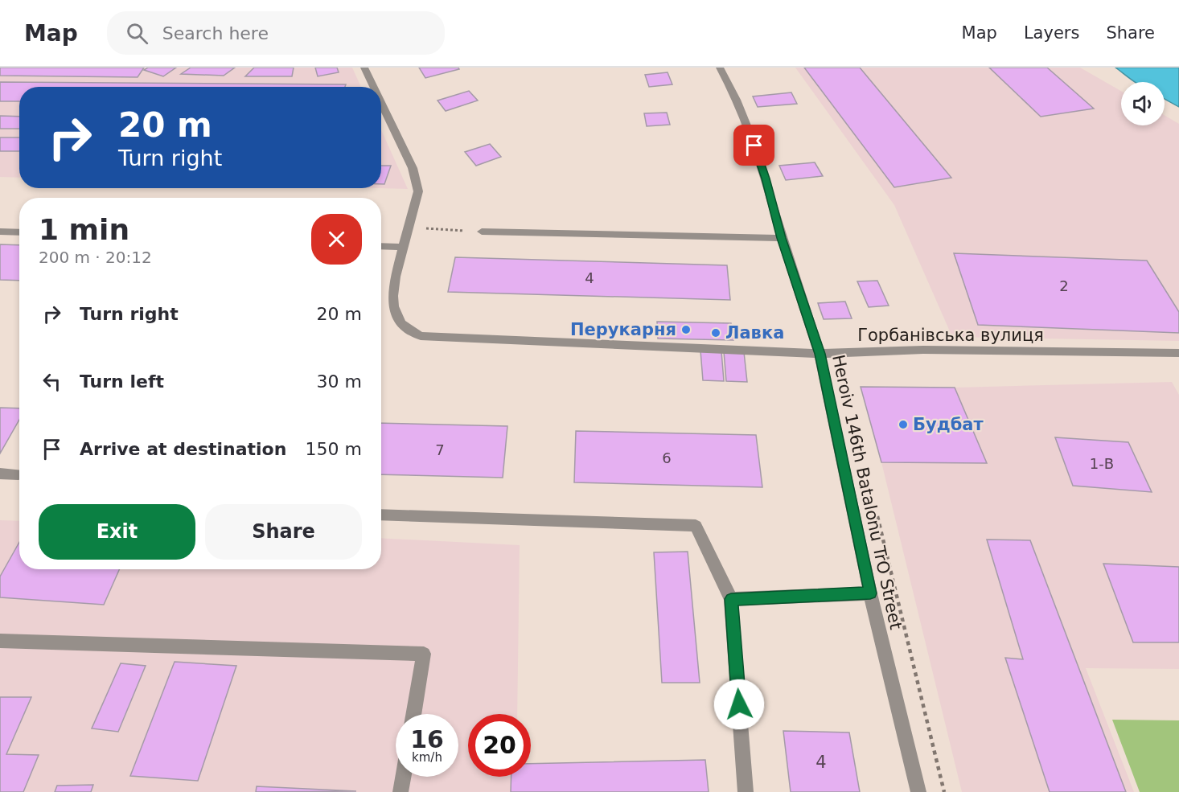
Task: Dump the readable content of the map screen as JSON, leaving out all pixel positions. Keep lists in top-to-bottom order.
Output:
{
  "streets": {
    "street": ["Горбанівська вулиця", "Heroiv 146th Batalonu TrO Street"]
  },
  "crossings": [
    ["Горбанівська вулиця", "Heroiv 146th Batalonu TrO Street"]
  ],
  "places": ["Перукарня", "Лавка", "Будбат"],
  "house_numbers": [
    "4",
    "2",
    "7",
    "6",
    "1-В",
    "4"
  ],
  "page": {
    "header": "Map",
    "search": "Search here",
    "nav": ["Map", "Layers", "Share"],
    "turn": ["20 m", "Turn right"],
    "heading": ["1 min", "200 m · 20:12"],
    "list": [
      {
        "name": "Turn right",
        "value": "20 m"
      },
      {
        "name": "Turn left",
        "value": "30 m"
      },
      {
        "name": "Arrive at destination",
        "value": "150 m"
      }
    ],
    "buttons": ["Exit", "Share"],
    "speed": "16 km/h",
    "limit": "20"
  }
}
